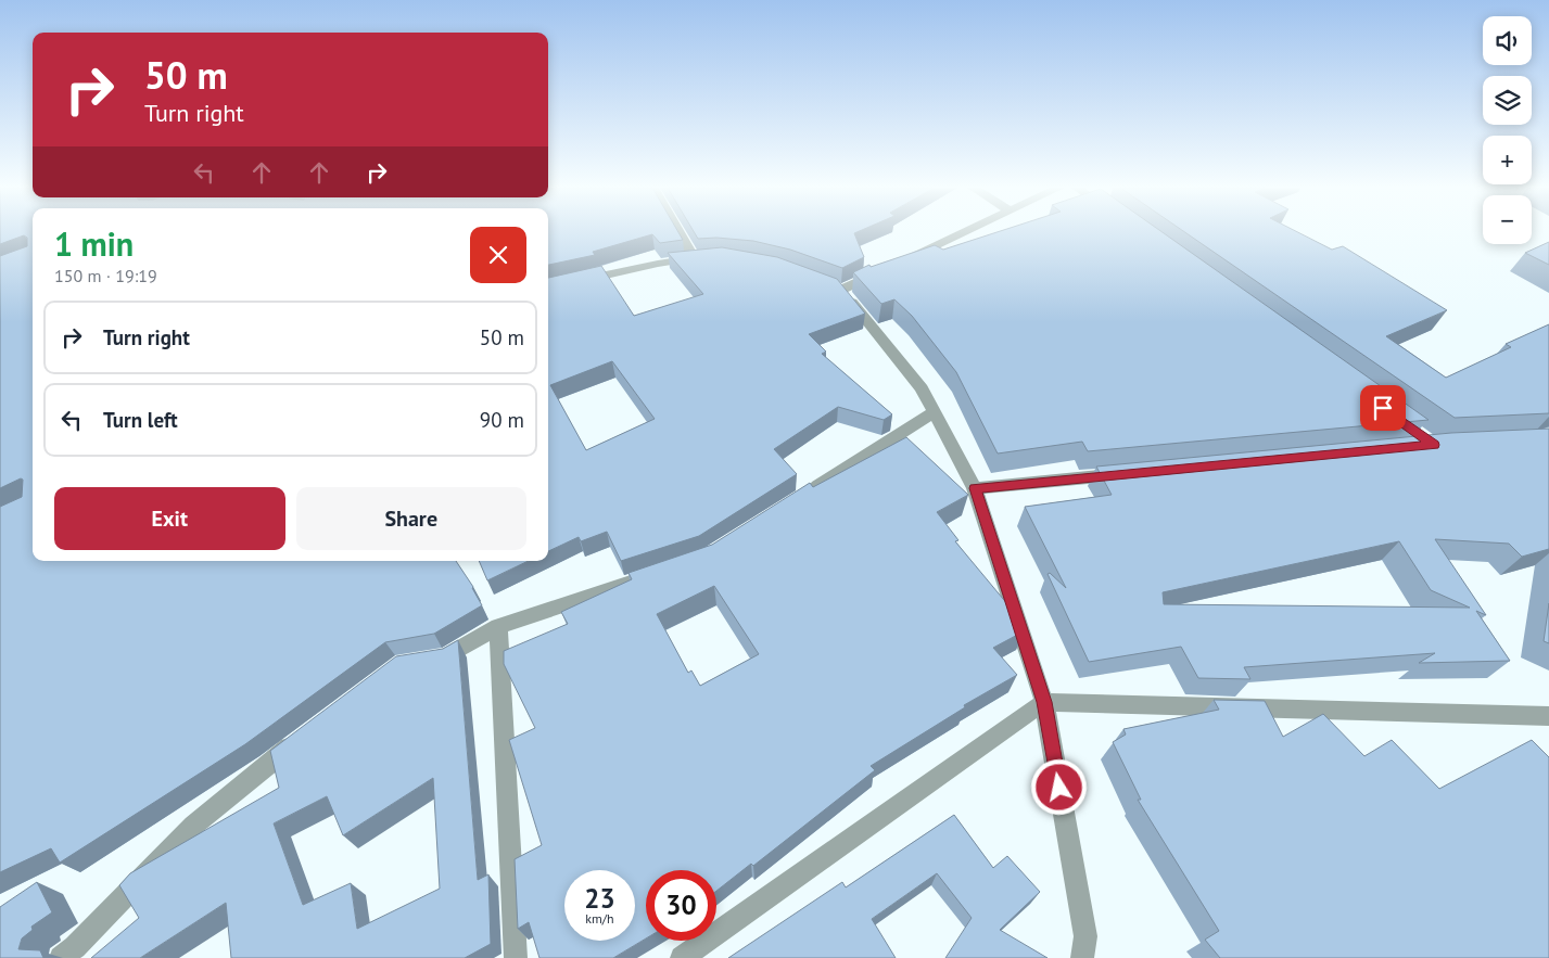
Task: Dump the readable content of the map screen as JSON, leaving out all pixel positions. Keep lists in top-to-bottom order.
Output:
{
  "page": {
    "map_buttons": ["+", "−"],
    "turn": ["50 m", "Turn right"],
    "heading": ["1 min", "150 m · 19:19"],
    "list": [
      {
        "name": "Turn right",
        "value": "50 m"
      },
      {
        "name": "Turn left",
        "value": "90 m"
      }
    ],
    "buttons": ["Exit", "Share"],
    "speed": "23 km/h",
    "limit": "30"
  }
}
